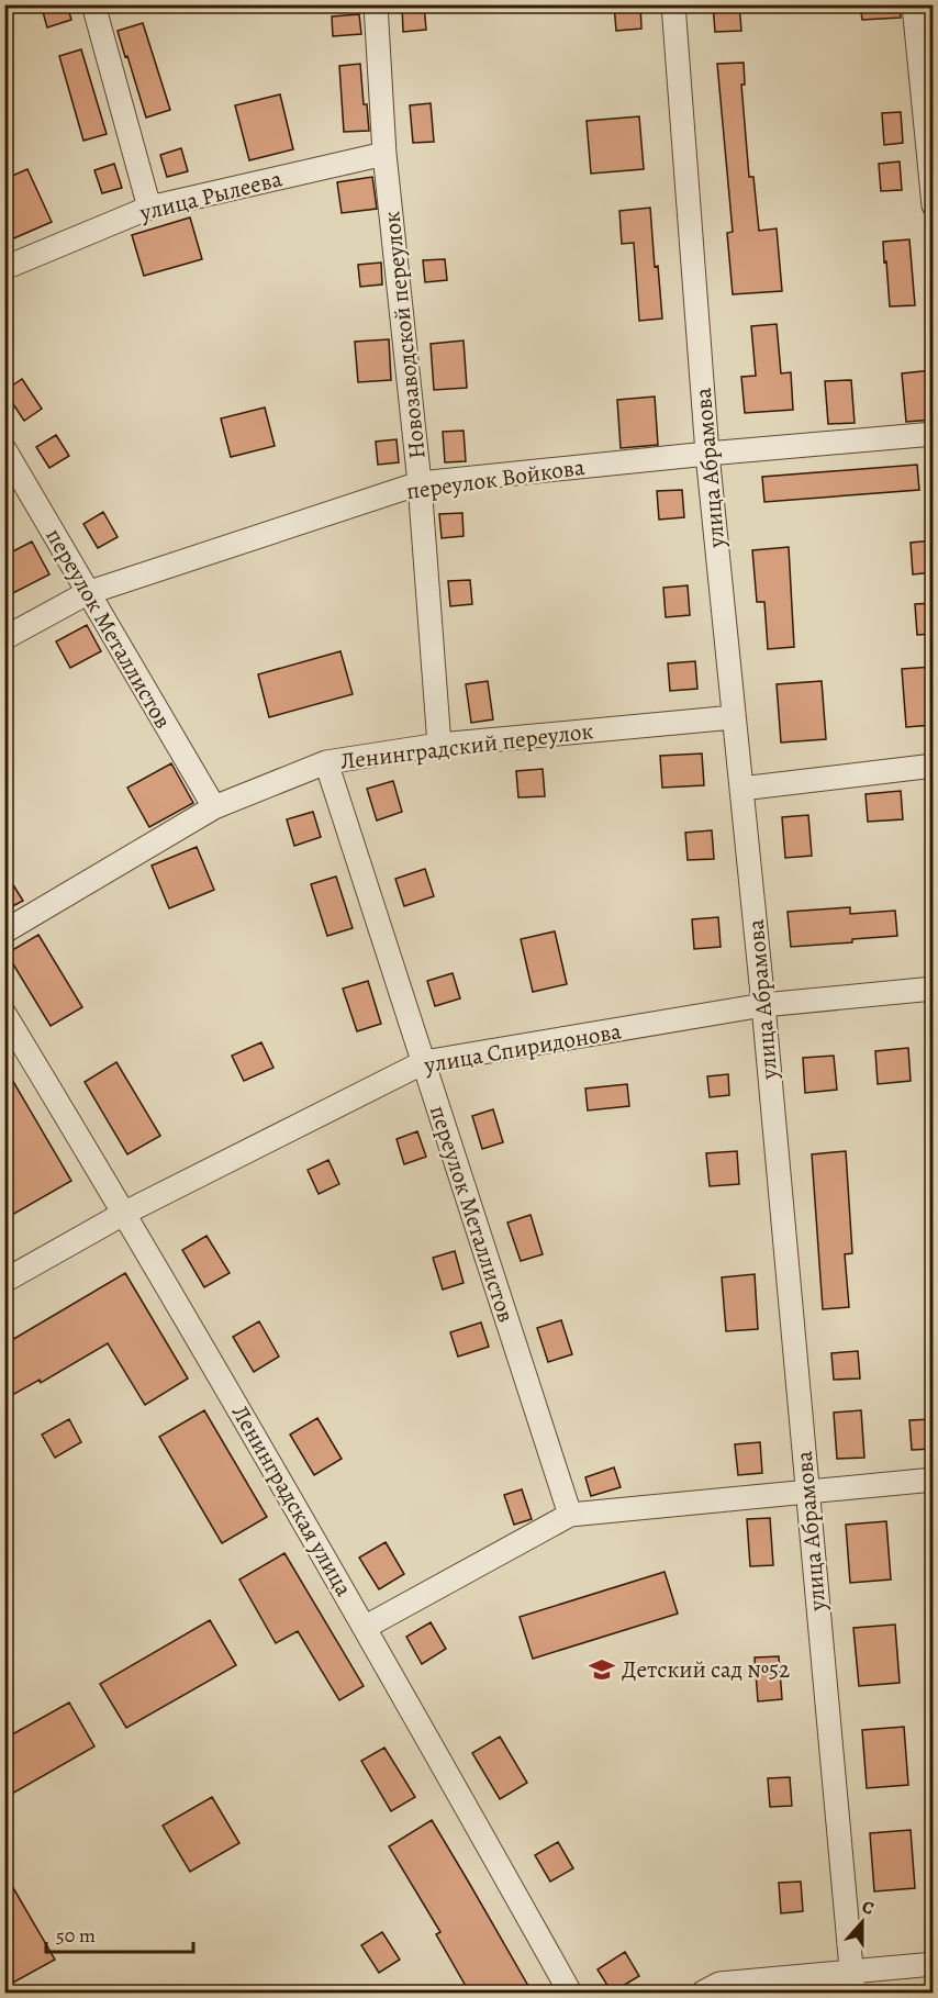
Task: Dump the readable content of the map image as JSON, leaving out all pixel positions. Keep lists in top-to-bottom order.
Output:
{
  "streets": {
    "street": [
      "улица Рылеева",
      "Новозаводской переулок",
      "улица Абрамова",
      "переулок Войкова",
      "переулок Металлистов",
      "Ленинградский переулок",
      "улица Спиридонова",
      "Ленинградская улица"
    ]
  },
  "crossings": [
    ["улица Рылеева", "Новозаводской переулок"],
    ["Новозаводской переулок", "переулок Войкова"],
    ["Новозаводской переулок", "Ленинградский переулок"],
    ["улица Абрамова", "переулок Войкова"],
    ["улица Абрамова", "Ленинградский переулок"],
    ["улица Абрамова", "улица Спиридонова"],
    ["переулок Войкова", "переулок Металлистов"],
    ["переулок Металлистов", "Ленинградский переулок"],
    ["переулок Металлистов", "улица Спиридонова"],
    ["улица Спиридонова", "Ленинградская улица"]
  ],
  "places": {
    "school or university": ["Детский сад №52"]
  },
  "scale_bar": "50 m",
  "north": "top"
}
